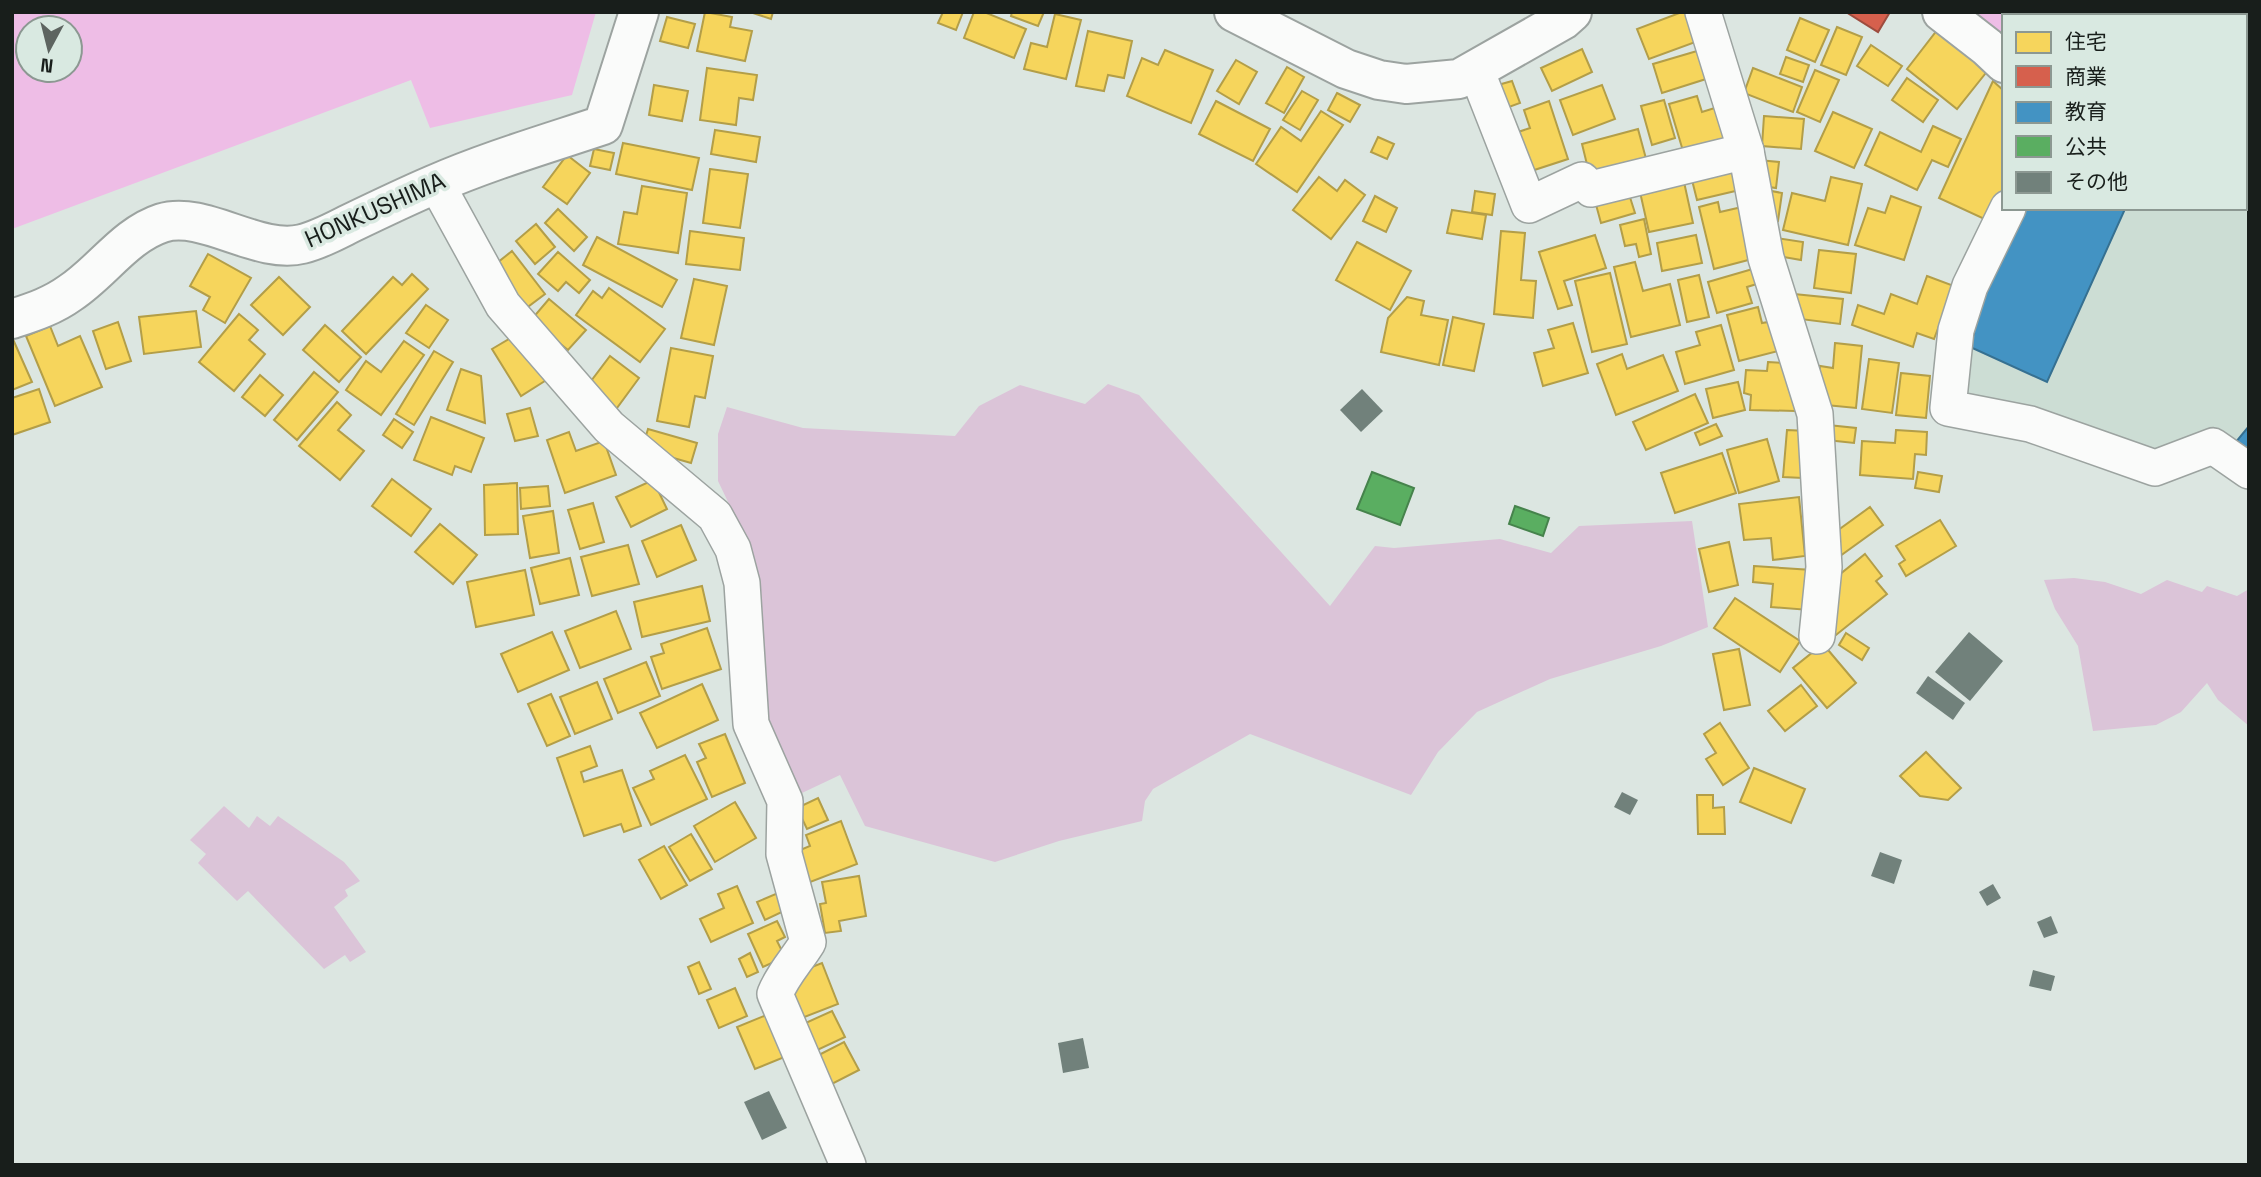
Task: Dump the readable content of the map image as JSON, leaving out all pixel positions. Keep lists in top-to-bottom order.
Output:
{
  "streets": {
    "main road": ["HONKUSHIMA"]
  },
  "legend": [
    "住宅",
    "商業",
    "教育",
    "公共",
    "その他"
  ],
  "north": "bottom"
}
